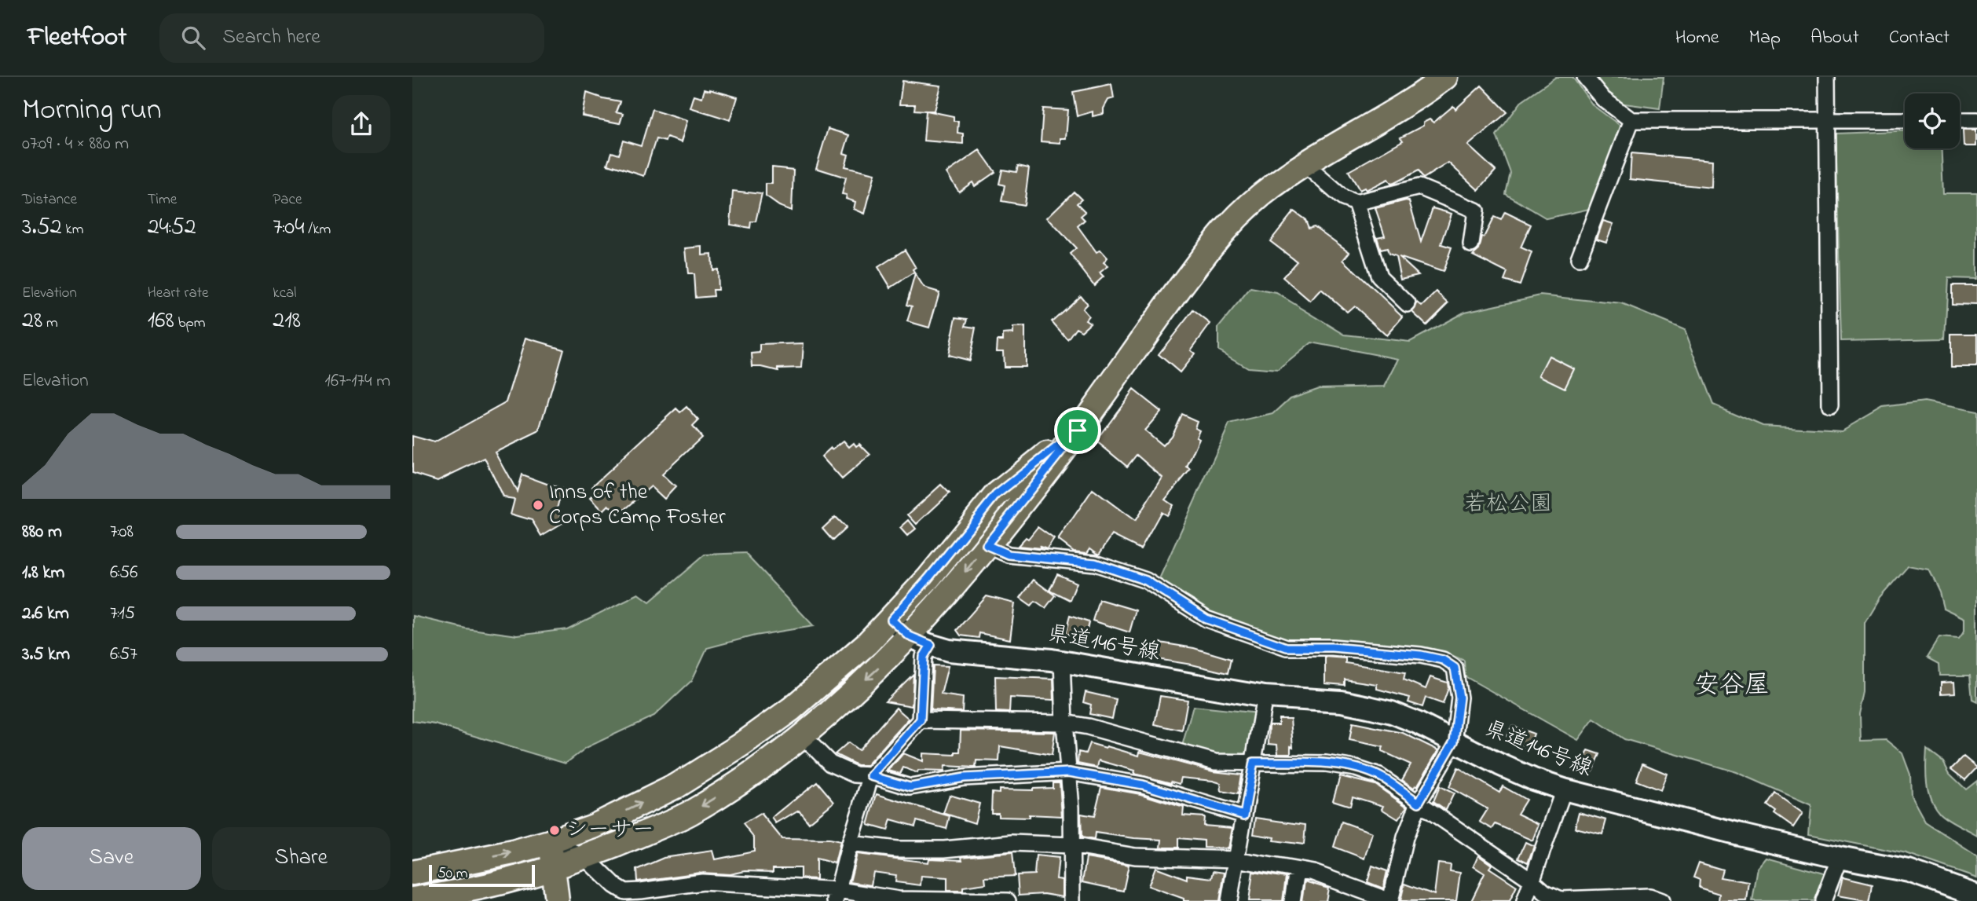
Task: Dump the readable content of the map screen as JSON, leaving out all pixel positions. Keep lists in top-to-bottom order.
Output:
{
  "streets": {
    "main road": ["県道146号線"]
  },
  "districts": ["安谷屋"],
  "parks": ["若松公園"],
  "places": ["Inns of the Corps Camp Foster", "シーサー"],
  "scale_bar": "50 m",
  "page": {
    "header": "Fleetfoot",
    "search": "Search here",
    "nav": [
      "Home",
      "Map",
      "About",
      "Contact"
    ],
    "heading": ["Morning run", "07:09 · 4 × 880 m"],
    "stats": [
      ["Distance", "3.52 km"],
      ["Time", "24:52"],
      ["Pace", "7:04 /km"],
      ["Elevation", "28 m"],
      ["Heart rate", "168 bpm"],
      ["kcal", "218"]
    ],
    "chart": ["Elevation", "167–174 m"],
    "list": [
      {
        "name": "880 m",
        "note": "7:08"
      },
      {
        "name": "1.8 km",
        "note": "6:56"
      },
      {
        "name": "2.6 km",
        "note": "7:15"
      },
      {
        "name": "3.5 km",
        "note": "6:57"
      }
    ],
    "buttons": ["Save", "Share"],
    "scale": "50 m"
  }
}
